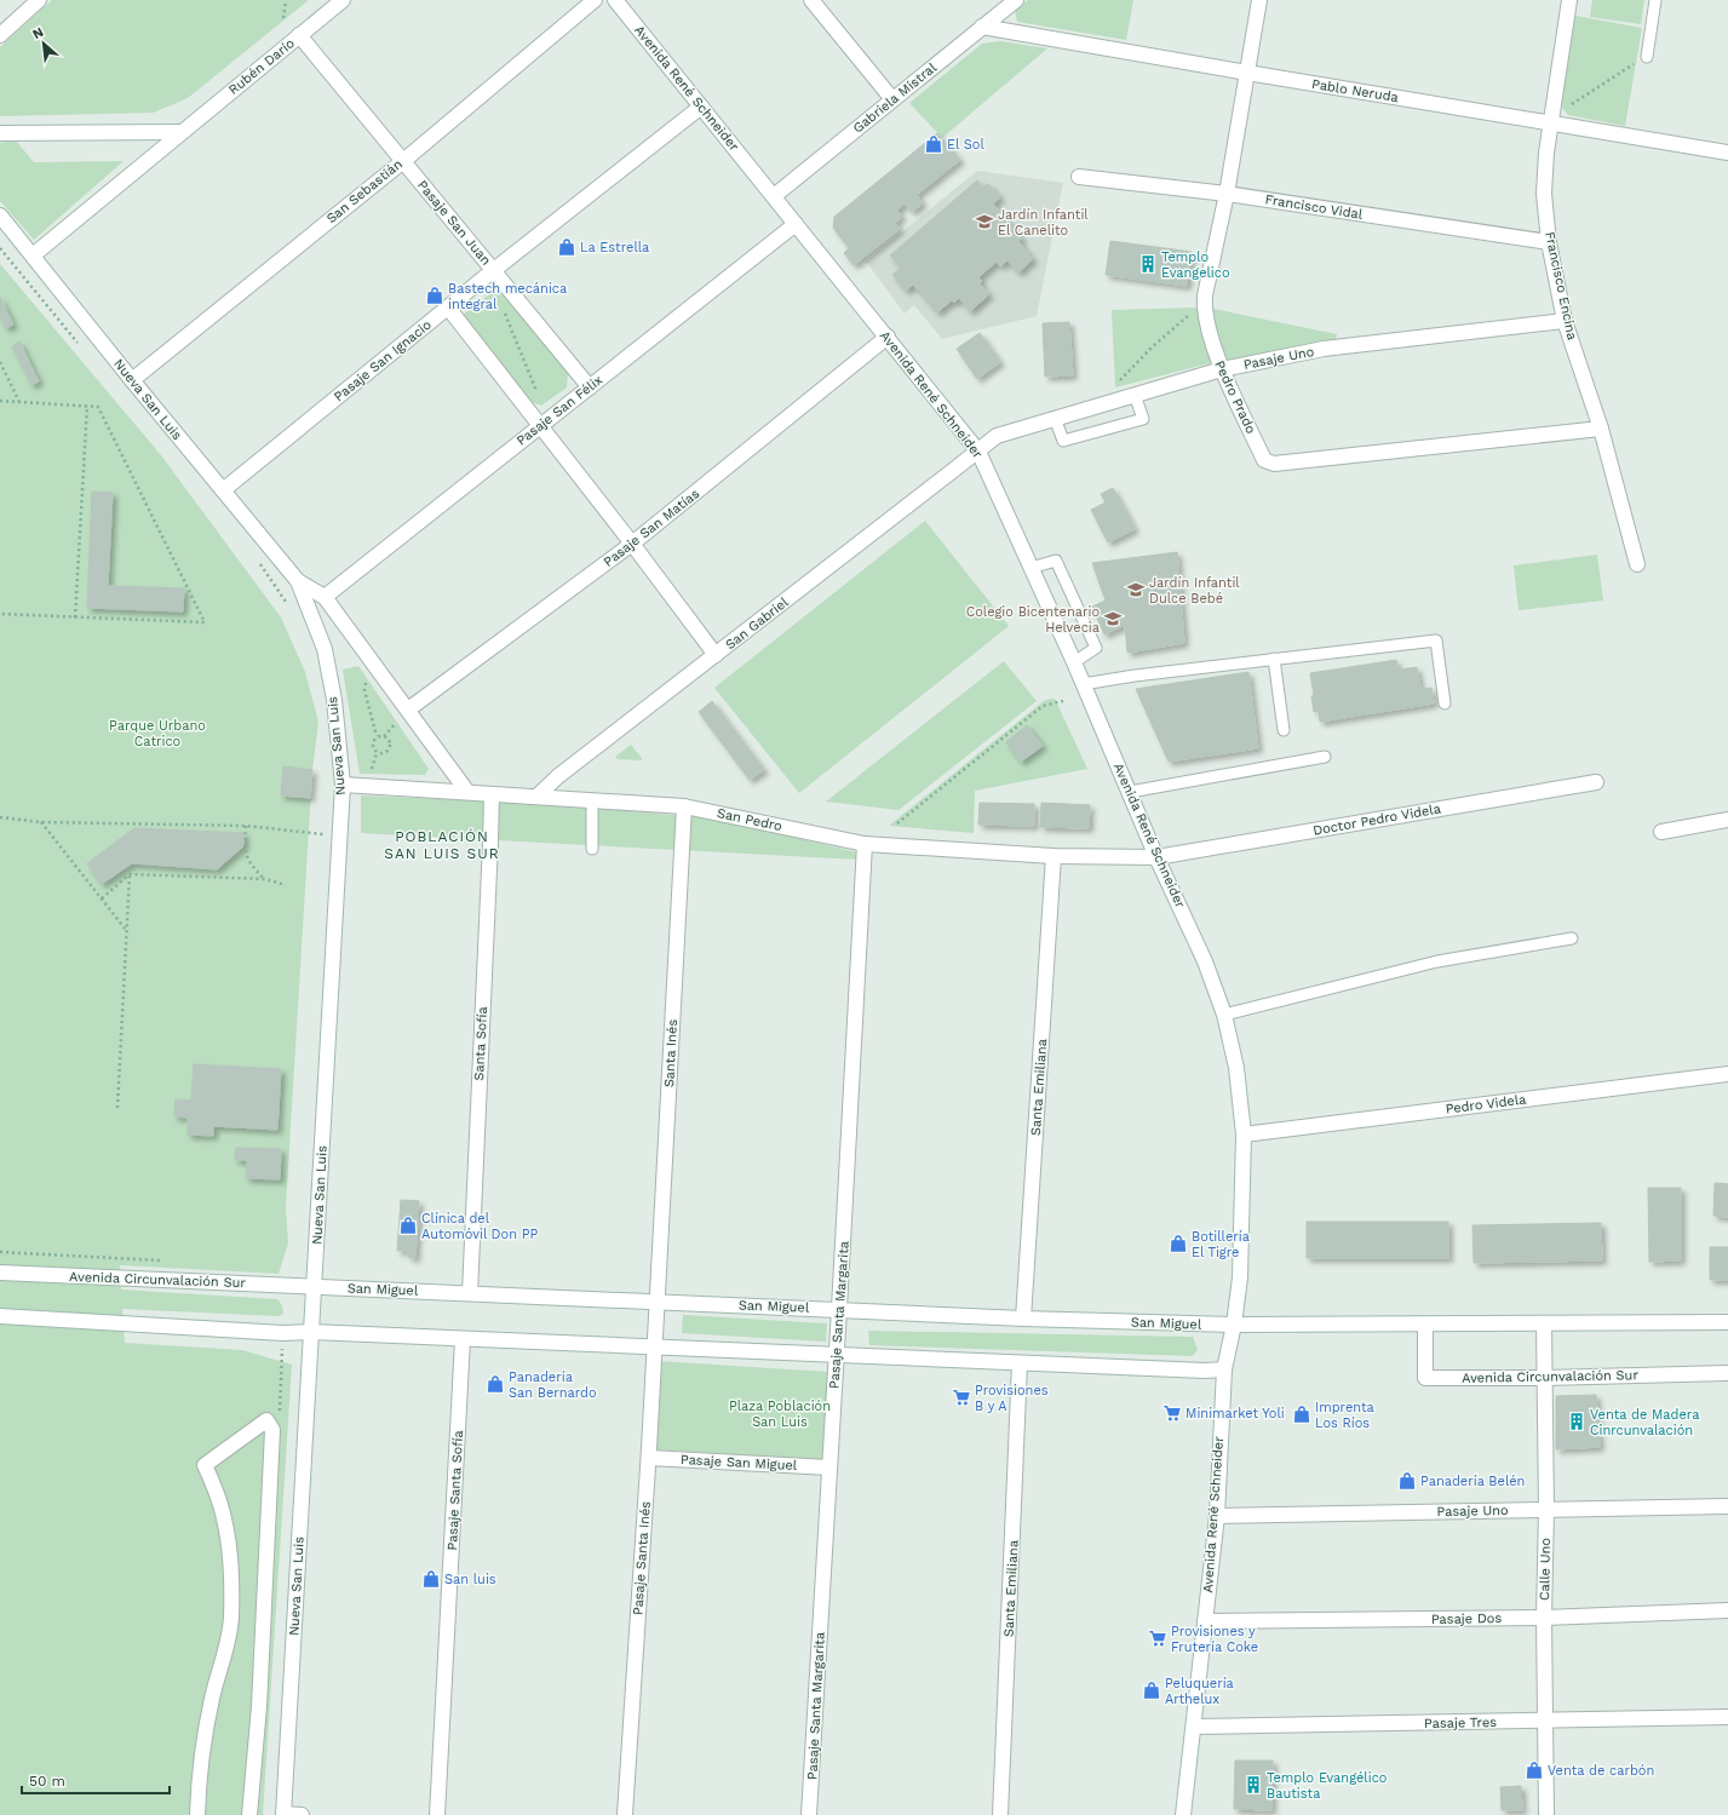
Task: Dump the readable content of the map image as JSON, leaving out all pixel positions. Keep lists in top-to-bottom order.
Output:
{
  "streets": {
    "street": [
      "Rubén Darío",
      "Avenida René Schneider",
      "Pablo Neruda",
      "Gabriela Mistral",
      "San Sebastián",
      "Francisco Vidal",
      "Pasaje San Juan",
      "Francisco Encina",
      "Pasaje Uno",
      "Pasaje San Ignacio",
      "Pedro Prado",
      "Nueva San Luis",
      "Pasaje San Félix",
      "Pasaje San Matías",
      "San Gabriel",
      "San Pedro",
      "Doctor Pedro Videla",
      "Santa Sofía",
      "Santa Inés",
      "Santa Emiliana",
      "Pedro Videla",
      "Avenida Circunvalación Sur",
      "San Miguel",
      "Pasaje Santa Margarita",
      "Pasaje San Miguel",
      "Pasaje Santa Sofía",
      "Pasaje Santa Inés",
      "Calle Uno",
      "Pasaje Dos",
      "Pasaje Tres"
    ]
  },
  "crossings": [
    ["Rubén Darío", "Pasaje San Juan"],
    ["Rubén Darío", "Nueva San Luis"],
    ["Avenida René Schneider", "Gabriela Mistral"],
    ["Avenida René Schneider", "Pasaje Uno"],
    ["Avenida René Schneider", "Pasaje San Ignacio"],
    ["Avenida René Schneider", "Pasaje San Félix"],
    ["Avenida René Schneider", "Pasaje San Matías"],
    ["Avenida René Schneider", "San Gabriel"],
    ["Avenida René Schneider", "San Pedro"],
    ["Avenida René Schneider", "Doctor Pedro Videla"],
    ["Avenida René Schneider", "Pedro Videla"],
    ["Avenida René Schneider", "San Miguel"],
    ["Avenida René Schneider", "Pasaje Dos"],
    ["Avenida René Schneider", "Pasaje Tres"],
    ["Pablo Neruda", "Gabriela Mistral"],
    ["Pablo Neruda", "Francisco Encina"],
    ["Pablo Neruda", "Pedro Prado"],
    ["San Sebastián", "Pasaje San Juan"],
    ["San Sebastián", "Nueva San Luis"],
    ["Francisco Vidal", "Francisco Encina"],
    ["Francisco Vidal", "Pedro Prado"],
    ["Pasaje San Juan", "Pasaje San Ignacio"],
    ["Pasaje San Juan", "Pasaje San Félix"],
    ["Francisco Encina", "Pasaje Uno"],
    ["Francisco Encina", "Pedro Prado"],
    ["Pasaje Uno", "Pedro Prado"],
    ["Pasaje Uno", "San Gabriel"],
    ["Pasaje Uno", "Calle Uno"],
    ["Pasaje San Ignacio", "Nueva San Luis"],
    ["Nueva San Luis", "Pasaje San Félix"],
    ["Nueva San Luis", "Pasaje San Matías"],
    ["Nueva San Luis", "San Pedro"],
    ["Nueva San Luis", "Avenida Circunvalación Sur"],
    ["Nueva San Luis", "San Miguel"],
    ["San Gabriel", "San Pedro"],
    ["San Pedro", "Doctor Pedro Videla"],
    ["San Pedro", "Santa Sofía"],
    ["San Pedro", "Santa Inés"],
    ["San Pedro", "Santa Emiliana"],
    ["San Pedro", "Pasaje Santa Margarita"],
    ["Santa Sofía", "San Miguel"],
    ["Santa Inés", "San Miguel"],
    ["Santa Inés", "Pasaje Santa Inés"],
    ["Santa Emiliana", "San Miguel"],
    ["Avenida Circunvalación Sur", "San Miguel"],
    ["Avenida Circunvalación Sur", "Calle Uno"],
    ["San Miguel", "Pasaje Santa Margarita"],
    ["San Miguel", "Pasaje Santa Inés"],
    ["Pasaje Santa Margarita", "Pasaje San Miguel"],
    ["Pasaje San Miguel", "Pasaje Santa Inés"],
    ["Calle Uno", "Pasaje Dos"],
    ["Calle Uno", "Pasaje Tres"]
  ],
  "districts": ["POBLACIÓN SAN LUIS SUR"],
  "parks": ["Parque Urbano Catrico", "Plaza Población San Luis"],
  "places": {
    "shop": [
      "El Sol",
      "La Estrella",
      "Bastech mecánica integral",
      "Clínica del Automóvil Don PP",
      "Botillería El Tigre",
      "Panadería San Bernardo",
      "Imprenta Los Ríos",
      "Panadería Belén",
      "San luis",
      "Peluquería Arthelux",
      "Venta de carbón"
    ],
    "school or university": ["Jardín Infantil El Canelito", "Jardín Infantil Dulce Bebé", "Colegio Bicentenario Helvecia"],
    "building": ["Templo Evangelico", "Venta de Madera Cinrcunvalación", "Templo Evangélico Bautista"],
    "supermarket": ["Provisiones B y A", "Minimarket Yoli", "Provisiones y Frutería Coke"]
  },
  "scale_bar": "50 m",
  "north": "top left"
}
